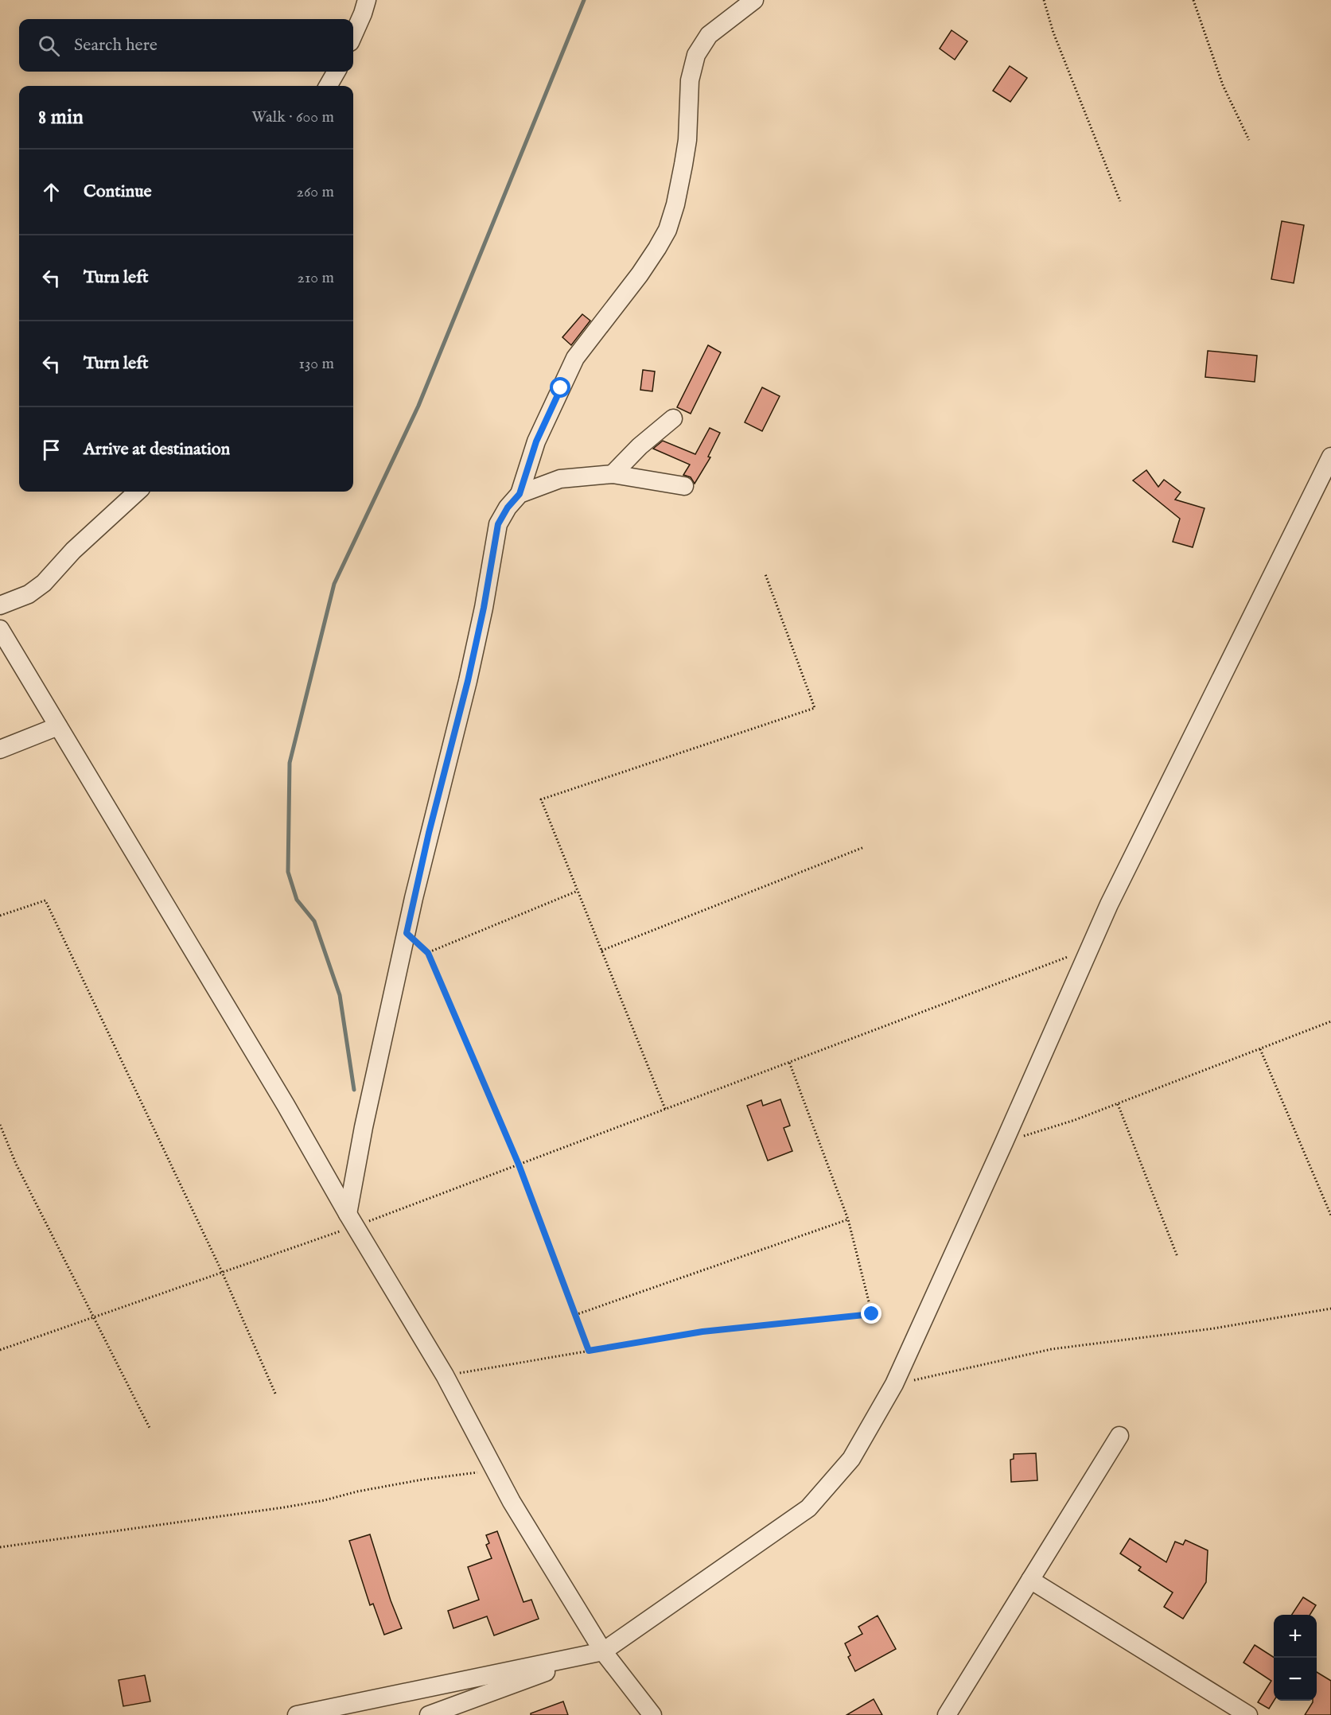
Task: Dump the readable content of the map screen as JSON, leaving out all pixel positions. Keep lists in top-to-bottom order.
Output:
{
  "page": {
    "search": "Search here",
    "heading": ["8 min", "Walk · 600 m"],
    "list": [
      ["Continue", "260 m"],
      ["Turn left", "210 m"],
      ["Turn left", "130 m"],
      "Arrive at destination"
    ],
    "map_buttons": ["+", "−"]
  }
}
